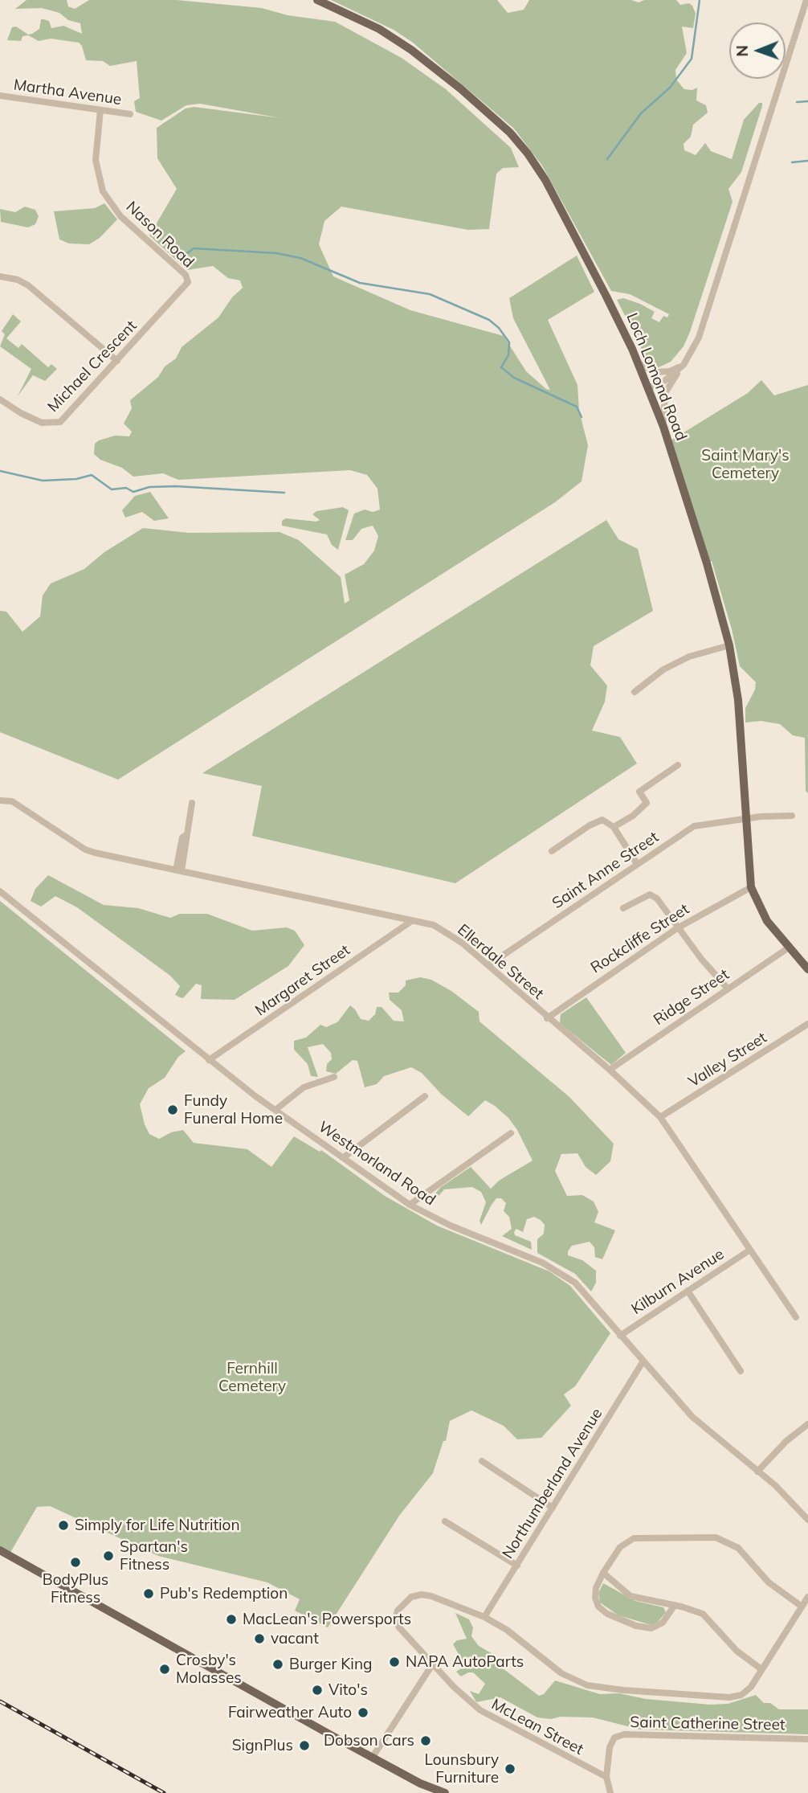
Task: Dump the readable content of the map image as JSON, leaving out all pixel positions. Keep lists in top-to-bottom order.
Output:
{
  "streets": {
    "main road": ["Loch Lomond Road"],
    "street": [
      "Martha Avenue",
      "Nason Road",
      "Michael Crescent",
      "Saint Anne Street",
      "Rockcliffe Street",
      "Ellerdale Street",
      "Margaret Street",
      "Ridge Street",
      "Valley Street",
      "Westmorland Road",
      "Kilburn Avenue",
      "Northumberland Avenue",
      "Saint Catherine Street",
      "McLean Street"
    ]
  },
  "crossings": [
    ["Martha Avenue", "Nason Road"],
    ["Nason Road", "Michael Crescent"],
    ["Loch Lomond Road", "Saint Anne Street"],
    ["Loch Lomond Road", "Rockcliffe Street"],
    ["Loch Lomond Road", "Ridge Street"],
    ["Saint Anne Street", "Ellerdale Street"],
    ["Rockcliffe Street", "Ellerdale Street"],
    ["Ellerdale Street", "Margaret Street"],
    ["Ellerdale Street", "Ridge Street"],
    ["Ellerdale Street", "Valley Street"],
    ["Ellerdale Street", "Kilburn Avenue"],
    ["Margaret Street", "Westmorland Road"],
    ["Westmorland Road", "Kilburn Avenue"],
    ["Westmorland Road", "Northumberland Avenue"],
    ["Northumberland Avenue", "McLean Street"],
    ["Saint Catherine Street", "McLean Street"]
  ],
  "parks": ["Saint Mary's Cemetery", "Fernhill Cemetery"],
  "places": [
    "Fundy Funeral Home",
    "Simply for Life Nutrition",
    "Spartan's Fitness",
    "BodyPlus Fitness",
    "Pub's Redemption",
    "MacLean's Powersports",
    "vacant",
    "NAPA AutoParts",
    "Burger King",
    "Crosby's Molasses",
    "Vito's",
    "Fairweather Auto",
    "Dobson Cars",
    "SignPlus",
    "Lounsbury Furniture"
  ],
  "north": "left"
}
